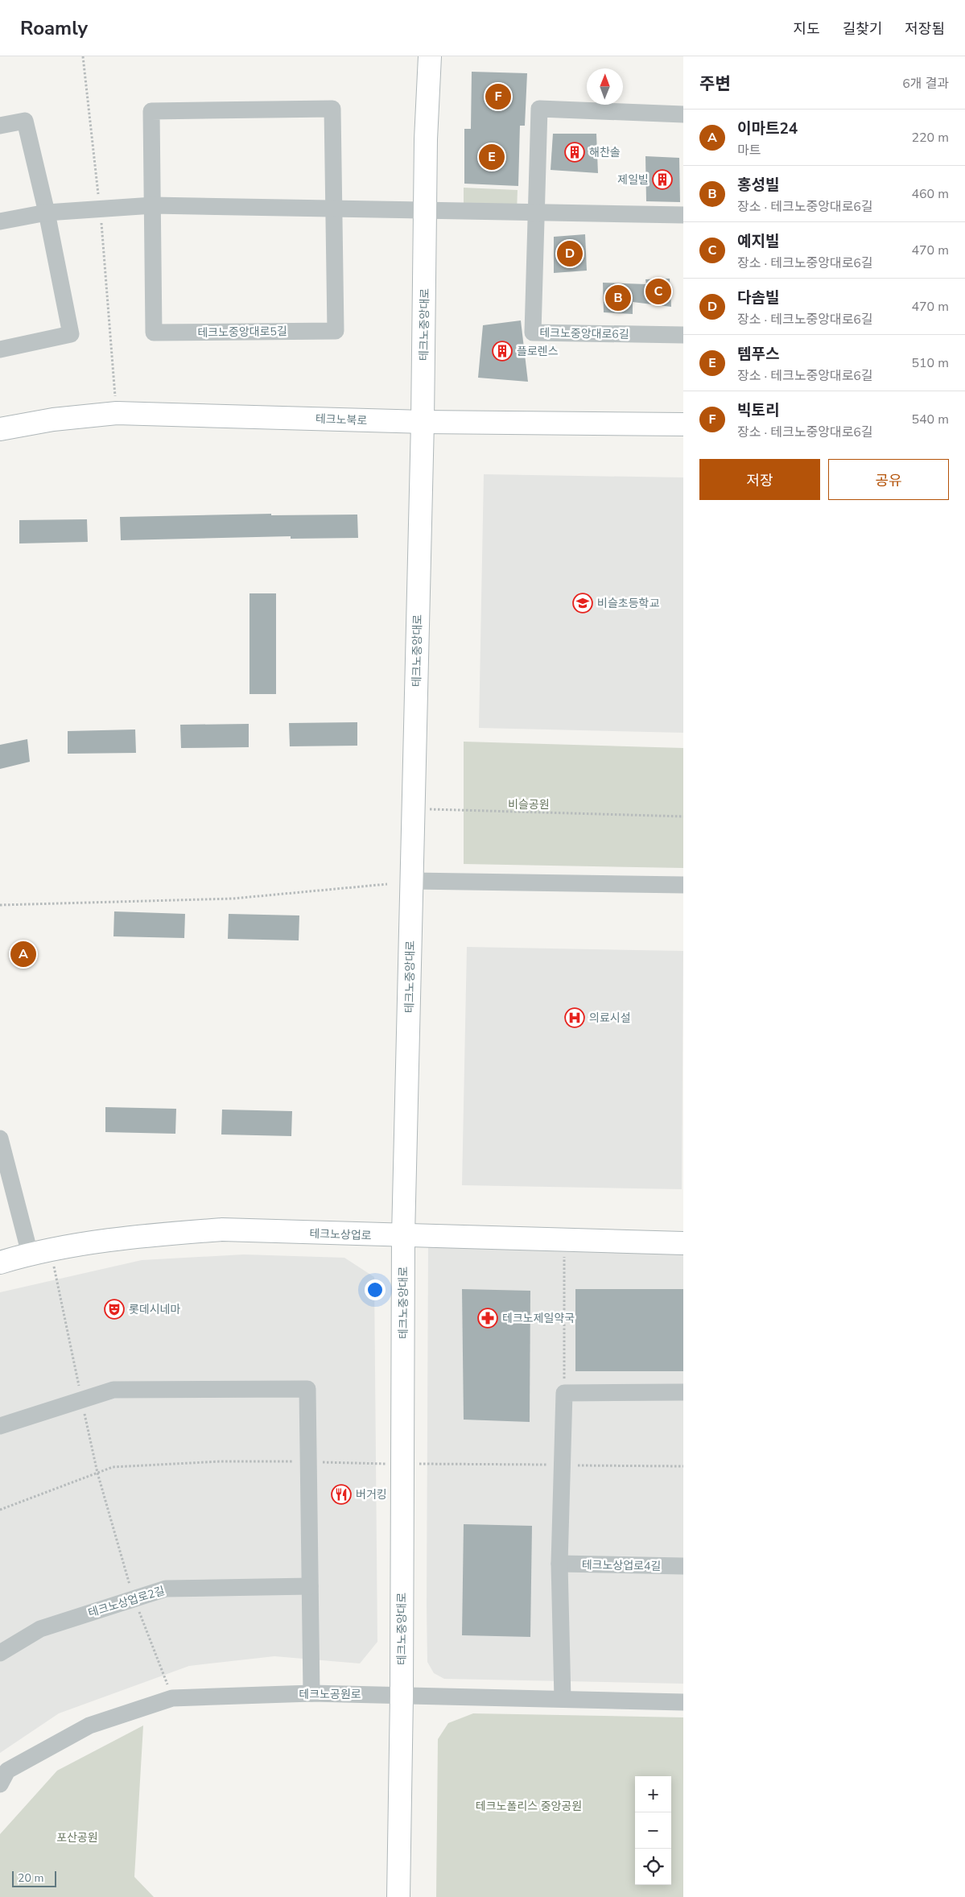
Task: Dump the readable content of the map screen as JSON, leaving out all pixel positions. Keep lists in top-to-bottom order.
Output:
{
  "streets": {
    "main road": ["테크노중앙대로", "테크노북로", "테크노상업로"],
    "street": [
      "테크노중앙대로5길",
      "테크노중앙대로6길",
      "테크노상업로4길",
      "테크노상업로2길",
      "테크노공원로"
    ]
  },
  "crossings": [
    ["테크노중앙대로", "테크노북로"],
    ["테크노중앙대로", "테크노상업로"],
    ["테크노중앙대로", "테크노공원로"]
  ],
  "parks": ["비슬공원", "테크노폴리스 중앙공원", "포산공원"],
  "places": {
    "building": ["해찬솔", "제일빌", "플로렌스"],
    "school or university": ["비슬초등학교"],
    "hospital": ["의료시설"],
    "theatre": ["롯데시네마"],
    "pharmacy": ["테크노제일약국"],
    "restaurant": ["버거킹"]
  },
  "scale_bar": "20 m",
  "north": "top",
  "page": {
    "header": "Roamly",
    "nav": ["지도", "길찾기", "저장됨"],
    "heading": ["주변", "6개 결과"],
    "pins": [
      "F",
      "E",
      "D",
      "C",
      "B",
      "A"
    ],
    "list": [
      {
        "mark": "A",
        "name": "이마트24",
        "note": "마트",
        "value": "220 m"
      },
      {
        "mark": "B",
        "name": "홍성빌",
        "note": "장소 · 테크노중앙대로6길",
        "value": "460 m"
      },
      {
        "mark": "C",
        "name": "예지빌",
        "note": "장소 · 테크노중앙대로6길",
        "value": "470 m"
      },
      {
        "mark": "D",
        "name": "다솜빌",
        "note": "장소 · 테크노중앙대로6길",
        "value": "470 m"
      },
      {
        "mark": "E",
        "name": "템푸스",
        "note": "장소 · 테크노중앙대로6길",
        "value": "510 m"
      },
      {
        "mark": "F",
        "name": "빅토리",
        "note": "장소 · 테크노중앙대로6길",
        "value": "540 m"
      }
    ],
    "buttons": ["저장", "공유"],
    "map_buttons": ["+", "−"],
    "scale": "20 m"
  }
}
